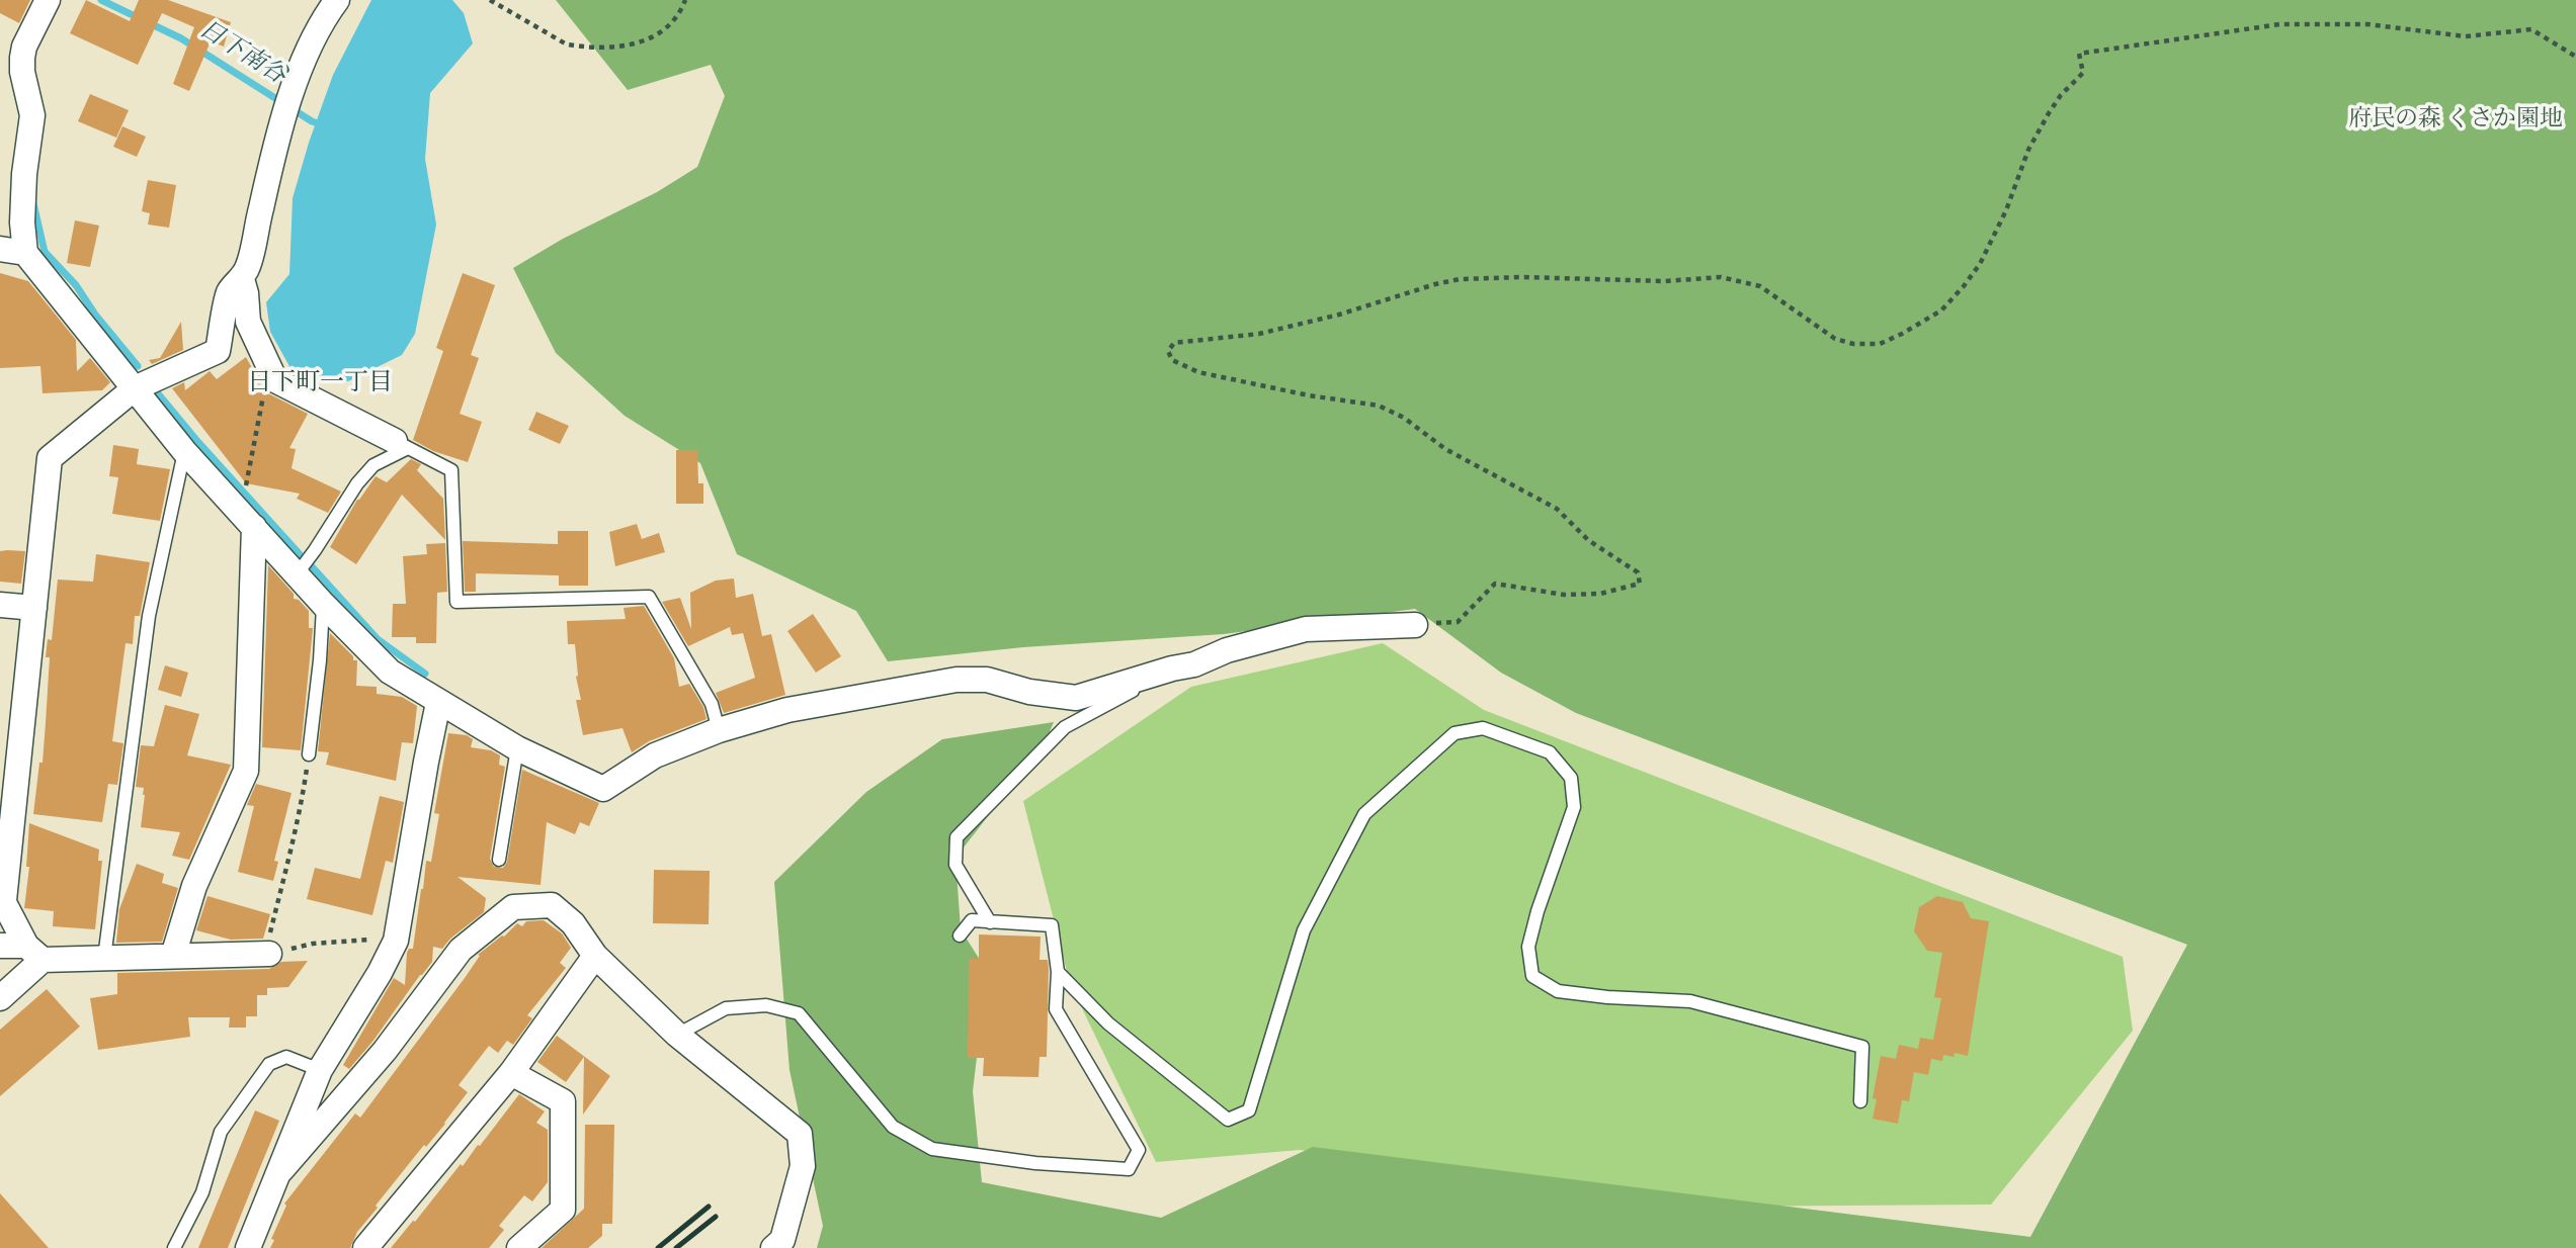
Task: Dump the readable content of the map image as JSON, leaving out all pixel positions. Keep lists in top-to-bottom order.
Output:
{
  "districts": ["日下町一丁目"],
  "water": ["日下南谷"],
  "parks": ["府民の森 くさか園地"]
}
